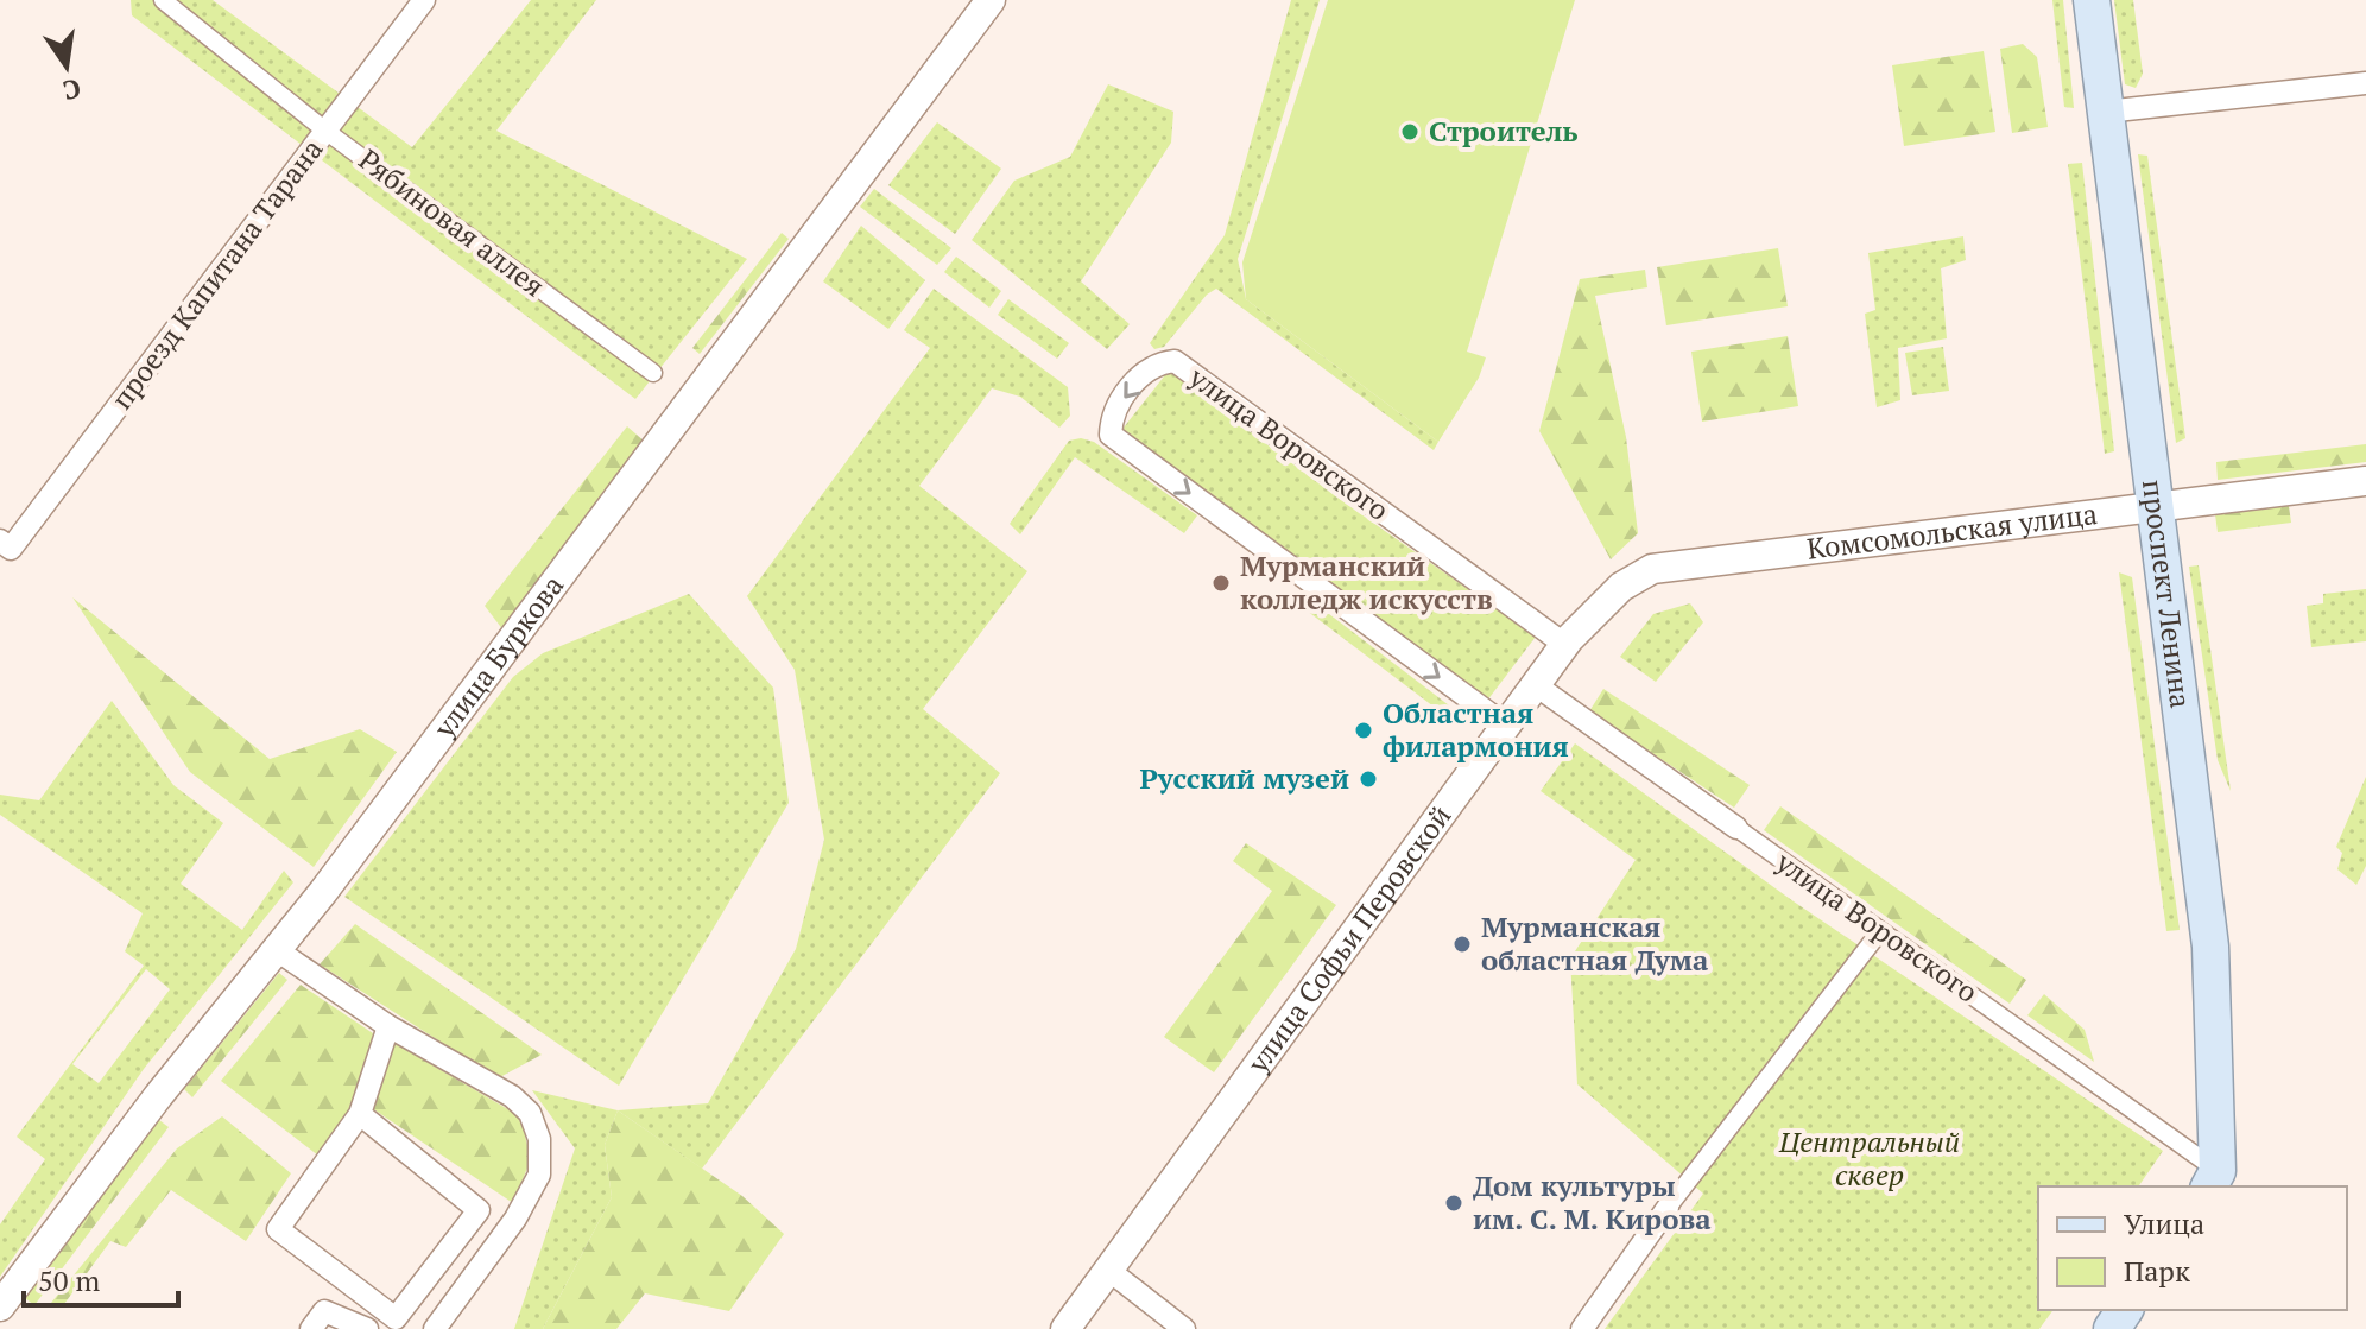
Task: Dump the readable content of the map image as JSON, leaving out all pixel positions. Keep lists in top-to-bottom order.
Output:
{
  "streets": {
    "main road": ["проспект Ленина"],
    "street": [
      "Рябиновая аллея",
      "проезд Капитана Тарана",
      "улица Воровского",
      "Комсомольская улица",
      "улица Буркова",
      "улица Софьи Перовской"
    ]
  },
  "crossings": [
    ["Рябиновая аллея", "проезд Капитана Тарана"],
    ["улица Воровского", "проспект Ленина"],
    ["улица Воровского", "улица Софьи Перовской"],
    ["Комсомольская улица", "проспект Ленина"],
    ["Комсомольская улица", "улица Софьи Перовской"]
  ],
  "parks": ["Центральный сквер"],
  "places": [
    "Строитель",
    "Мурманский колледж искусств",
    "Областная филармония",
    "Русский музей",
    "Мурманская областная Дума",
    "Дом культуры им. С. М. Кирова"
  ],
  "legend": ["Улица", "Парк"],
  "scale_bar": "50 m",
  "north": "bottom"
}
